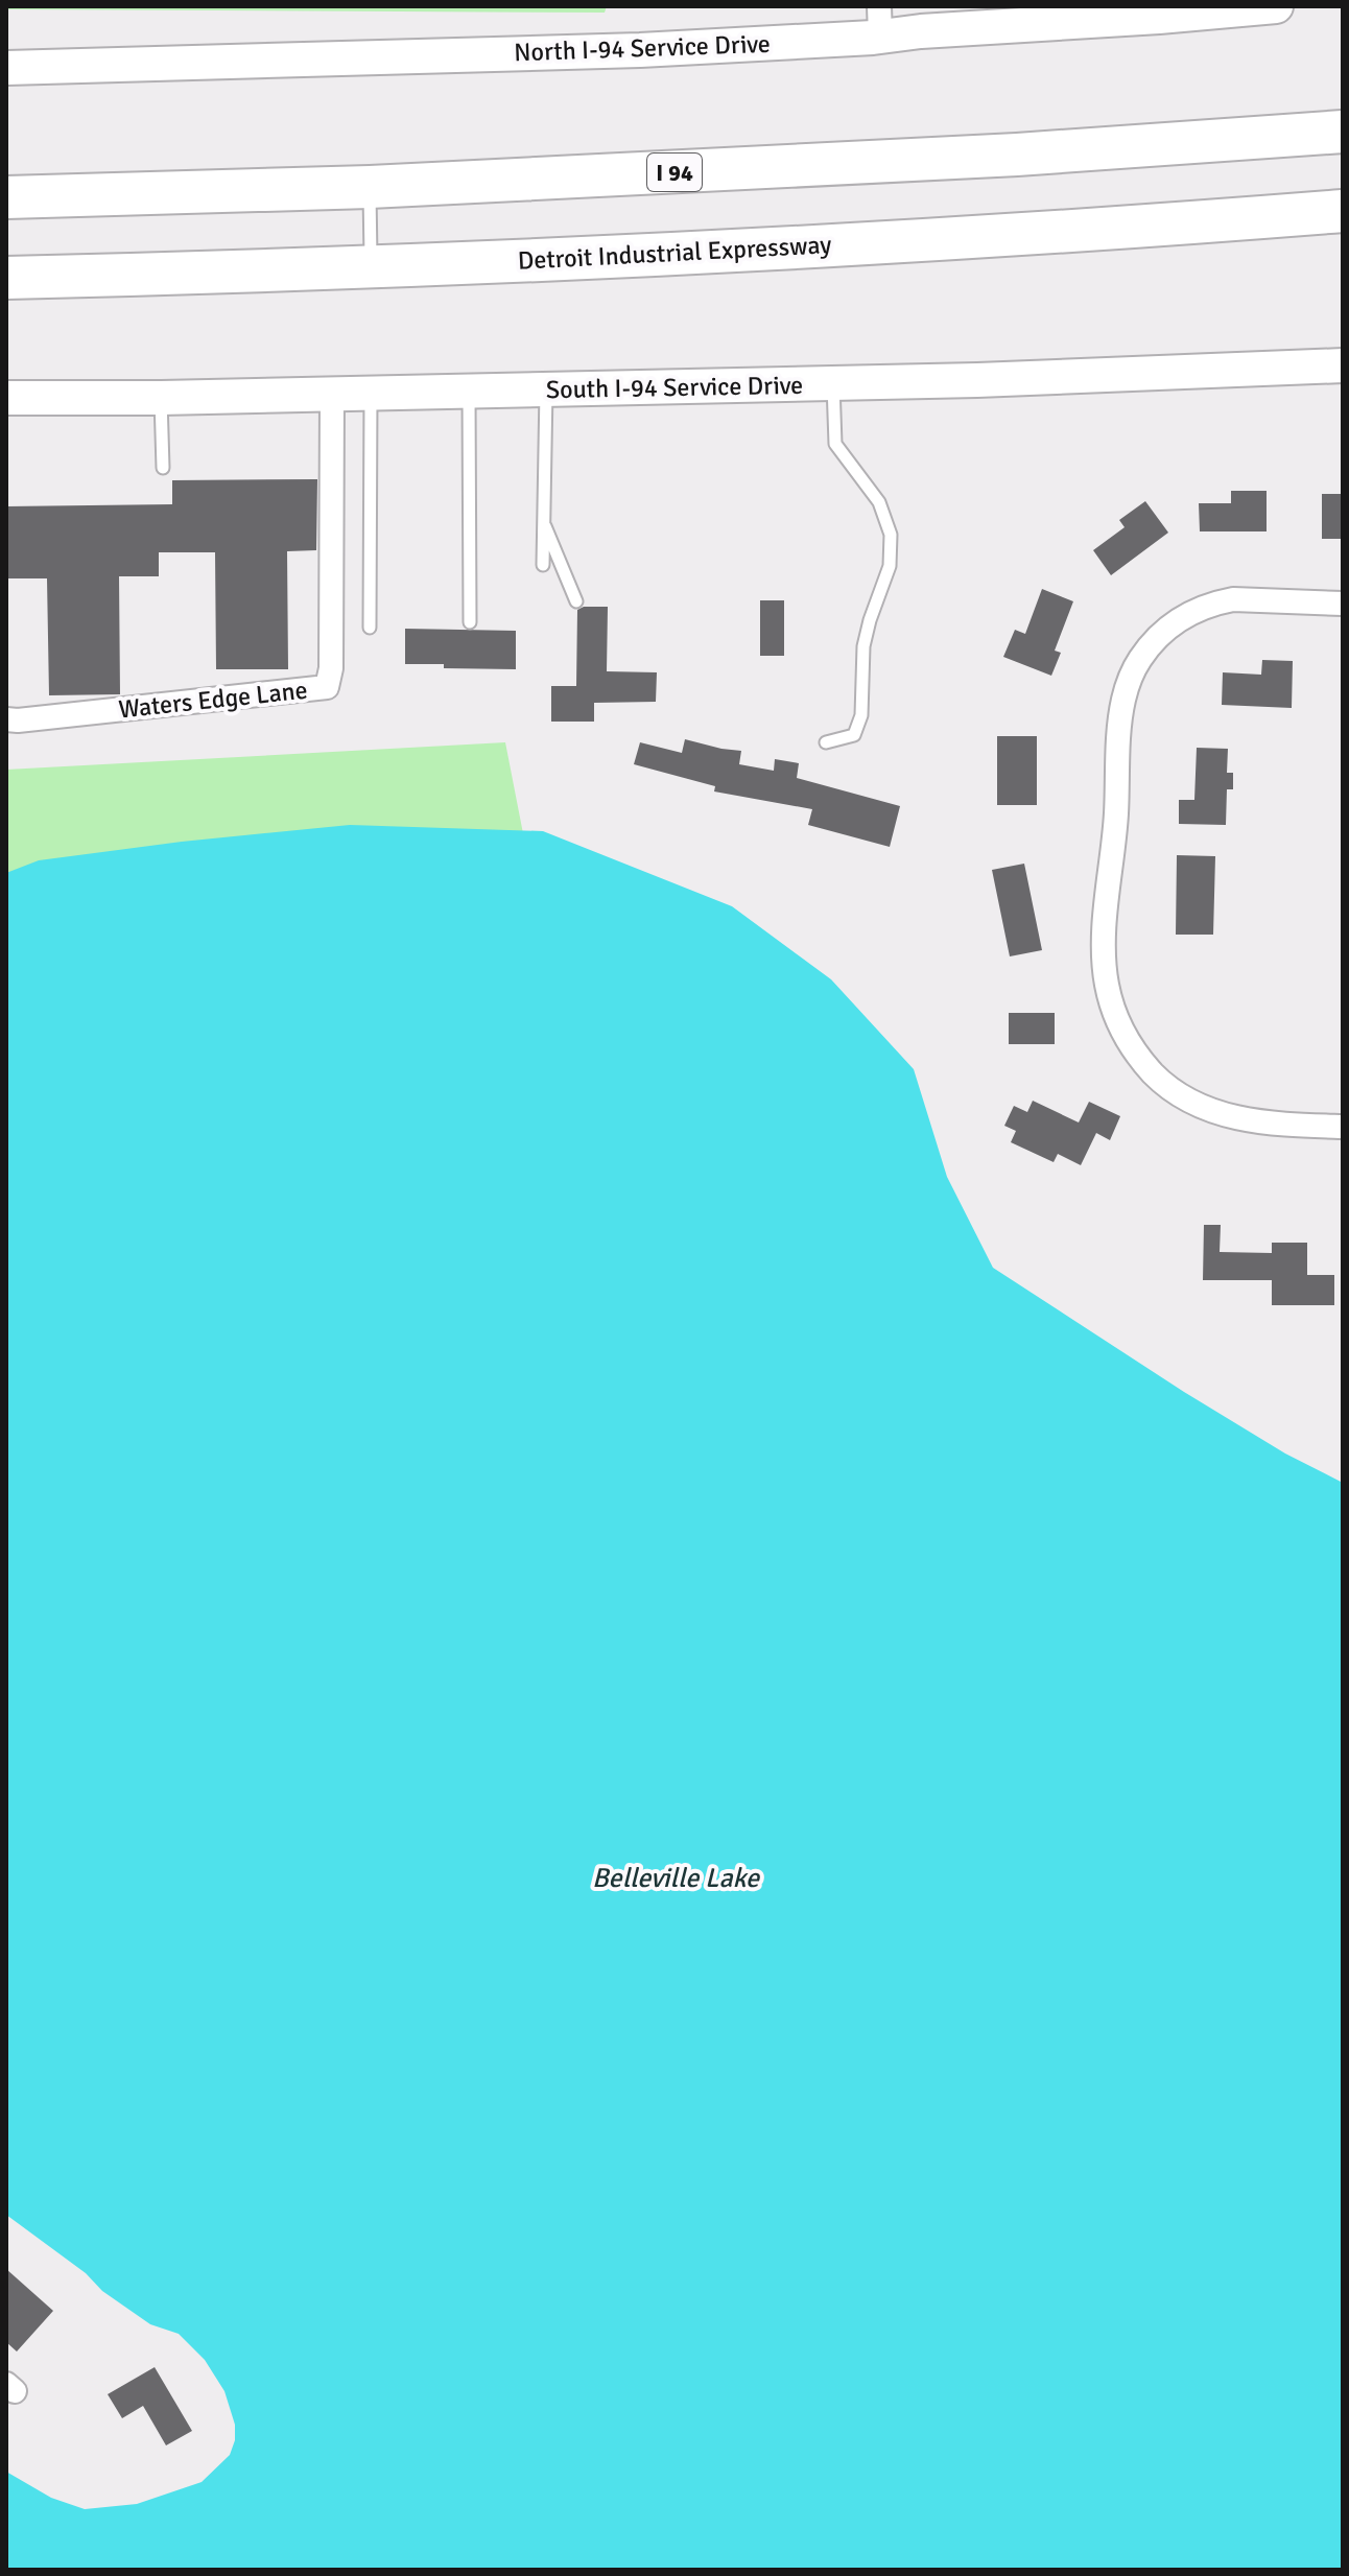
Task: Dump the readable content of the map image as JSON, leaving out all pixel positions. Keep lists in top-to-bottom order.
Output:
{
  "streets": {
    "highway": ["I 94", "Detroit Industrial Expressway"],
    "street": ["North I-94 Service Drive", "South I-94 Service Drive", "Waters Edge Lane"]
  },
  "crossings": [
    ["South I-94 Service Drive", "Waters Edge Lane"]
  ],
  "water": ["Belleville Lake"]
}
